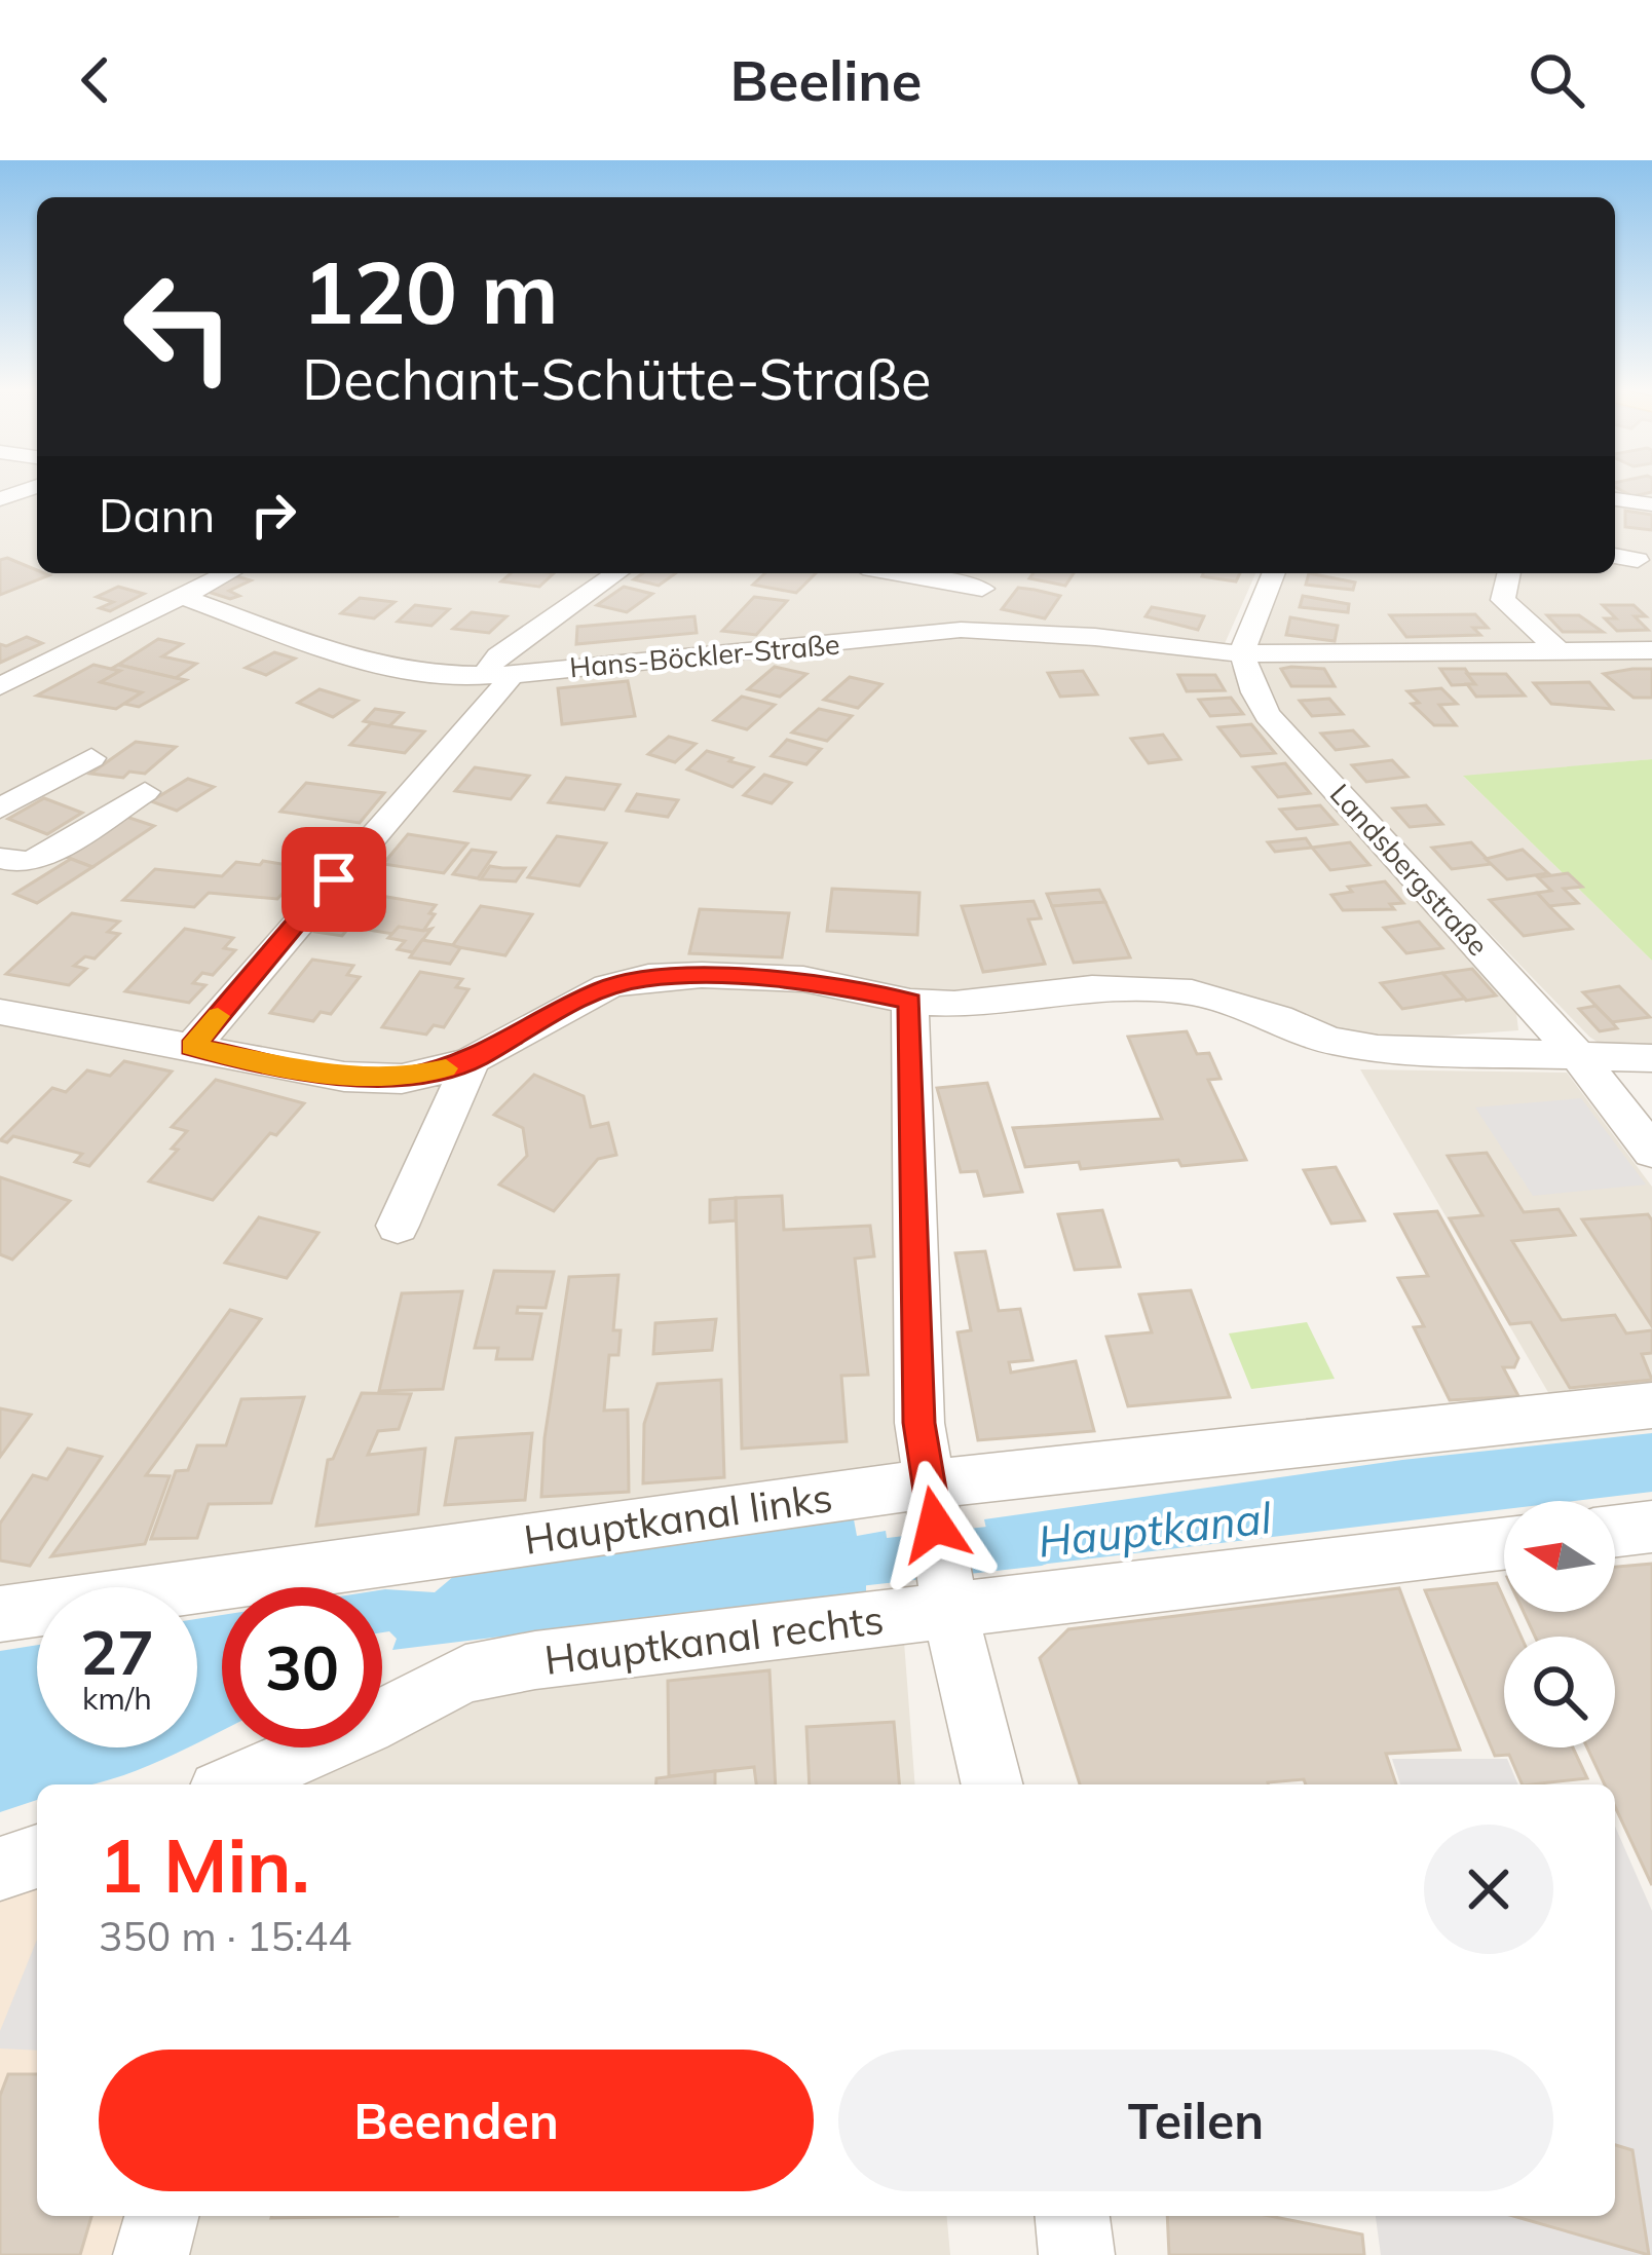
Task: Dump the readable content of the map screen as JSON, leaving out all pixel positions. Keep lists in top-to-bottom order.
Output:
{
  "streets": {
    "street": [
      "Hans-Böckler-Straße",
      "Landsbergstraße",
      "Hauptkanal links",
      "Hauptkanal rechts"
    ]
  },
  "crossings": [
    ["Hans-Böckler-Straße", "Landsbergstraße"],
    ["Hauptkanal links", "Hauptkanal rechts"]
  ],
  "water": ["Hauptkanal"],
  "north": "left",
  "page": {
    "header": "Beeline",
    "turn": ["120 m", "Dechant-Schütte-Straße"],
    "then": "Dann",
    "speed": "27 km/h",
    "limit": "30",
    "heading": ["1 Min.", "350 m · 15:44"],
    "buttons": ["Beenden", "Teilen"]
  }
}
